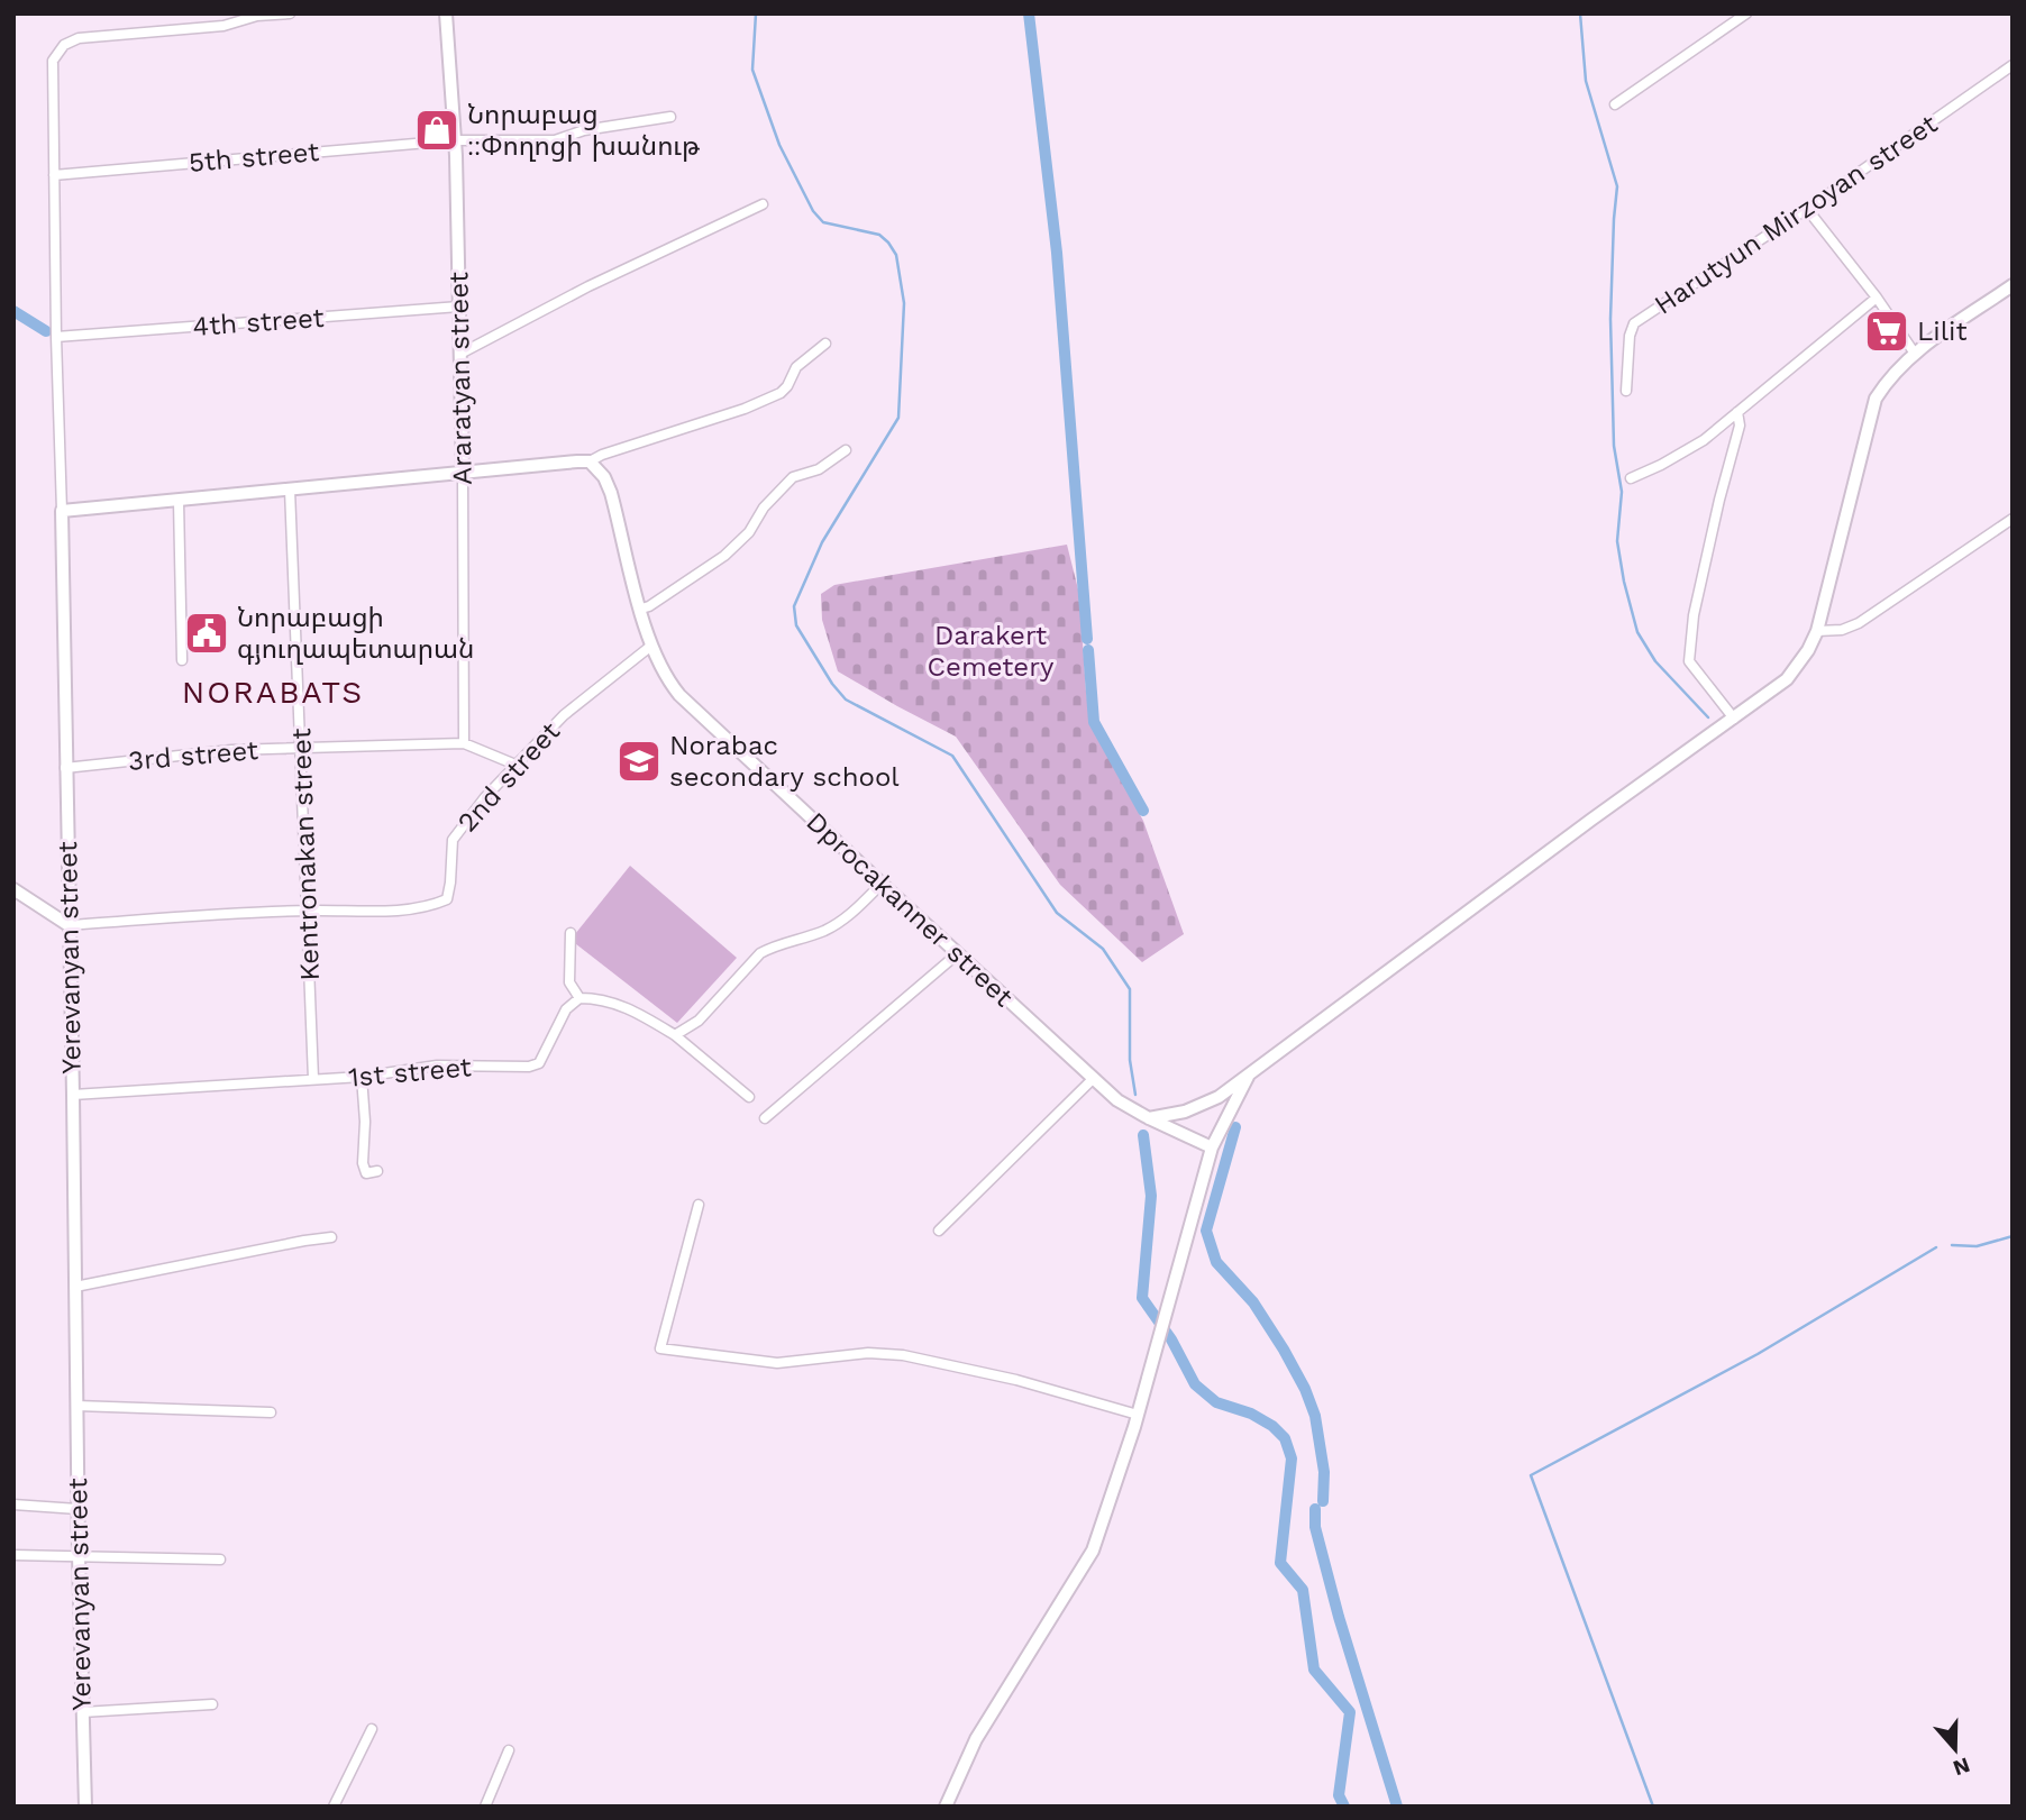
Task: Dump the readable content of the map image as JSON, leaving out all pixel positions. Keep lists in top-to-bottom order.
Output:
{
  "streets": {
    "main road": ["Araratyan street", "Dprocakanner street", "Yerevanyan street"],
    "street": [
      "5th street",
      "Harutyun Mirzoyan street",
      "4th street",
      "3rd street",
      "2nd street",
      "Kentronakan street",
      "1st street"
    ]
  },
  "crossings": [
    ["5th street", "Araratyan street"],
    ["4th street", "Araratyan street"],
    ["Araratyan street", "3rd street"],
    ["3rd street", "Kentronakan street"],
    ["3rd street", "Yerevanyan street"],
    ["2nd street", "Kentronakan street"],
    ["2nd street", "Dprocakanner street"],
    ["2nd street", "Yerevanyan street"],
    ["Kentronakan street", "1st street"],
    ["Yerevanyan street", "1st street"]
  ],
  "districts": ["NORABATS"],
  "parks": ["Darakert Cemetery"],
  "places": {
    "shop": ["Նորաբաց ։։Փողոցի խանութ"],
    "supermarket": ["Lilit"],
    "public building": ["Նորաբացի գյուղապետարան"],
    "school or university": ["Norabac secondary school"]
  },
  "north": "bottom"
}
